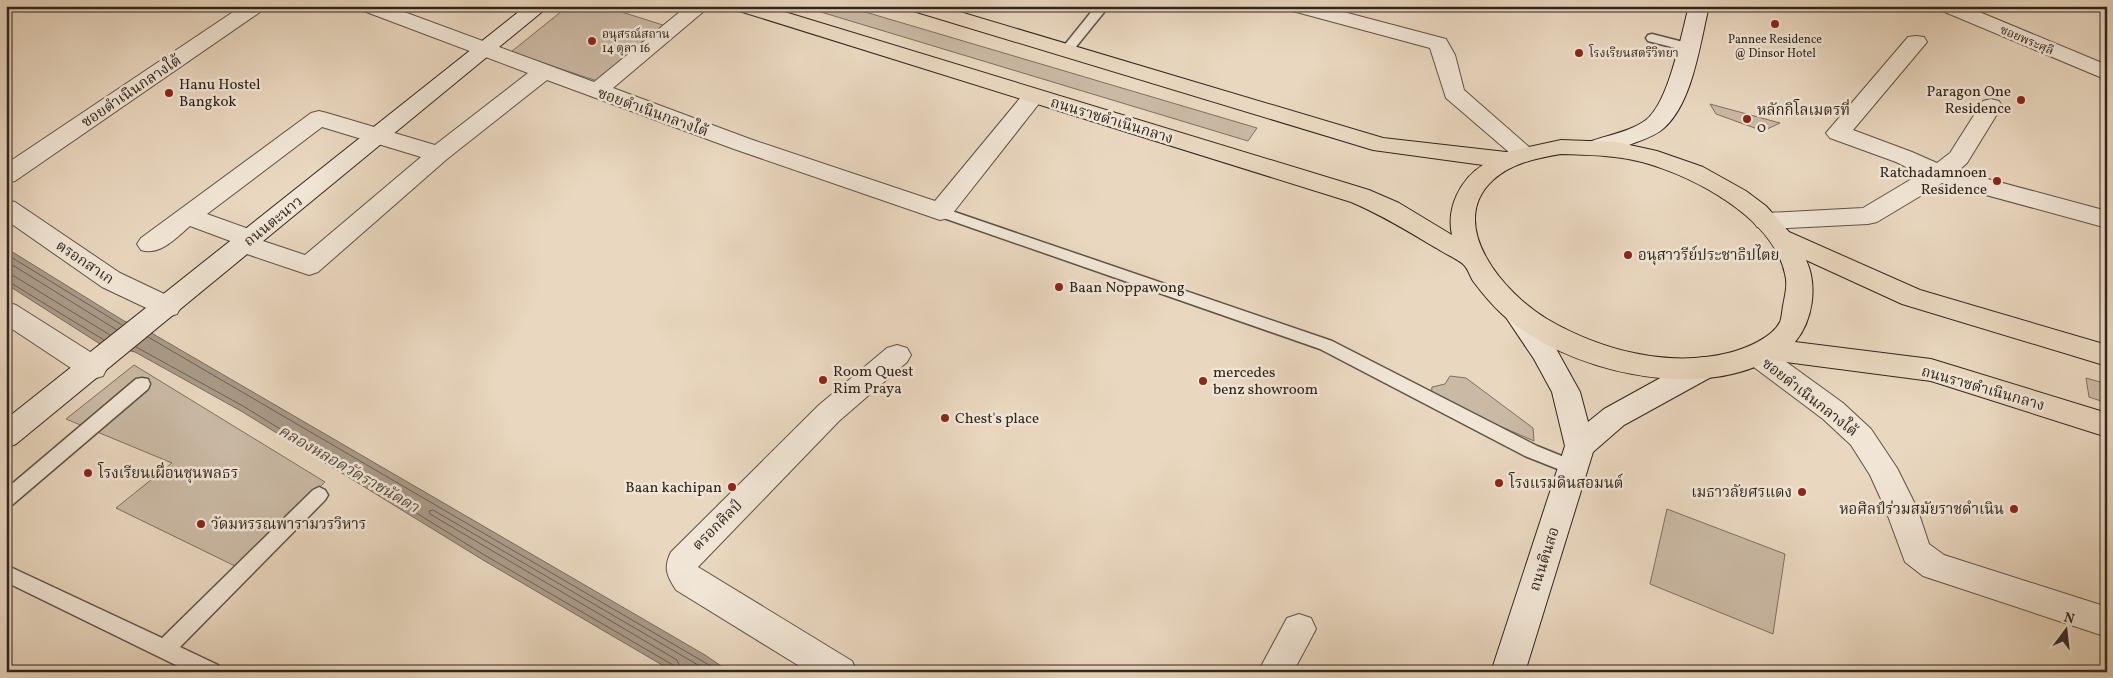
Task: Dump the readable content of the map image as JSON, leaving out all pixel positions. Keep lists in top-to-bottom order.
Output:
{
  "streets": {
    "main road": ["ถนนราชดำเนินกลาง"],
    "street": [
      "ซอยพระศุลี",
      "ซอยดำเนินกลางใต้",
      "ถนนตะนาว",
      "ตรอกสาเก",
      "ตรอกศิลป์",
      "ถนนดินสอ"
    ]
  },
  "crossings": [
    ["ซอยดำเนินกลางใต้", "ถนนราชดำเนินกลาง"],
    ["ซอยดำเนินกลางใต้", "ถนนตะนาว"],
    ["ถนนตะนาว", "ตรอกสาเก"]
  ],
  "water": ["คลองหลอดวัดราชนัดดา"],
  "places": [
    "Pannee Residence @ Dinsor Hotel",
    "อนุสรณ์สถาน 14 ตุลา 16",
    "โรงเรียนสตรีวิทยา",
    "Hanu Hostel Bangkok",
    "Paragon One Residence",
    "หลักกิโลเมตรที่ 0",
    "Ratchadamnoen Residence",
    "อนุสาวรีย์ประชาธิปไตย",
    "Baan Noppawong",
    "Room Quest Rim Praya",
    "mercedes benz showroom",
    "Chest's place",
    "โรงเรียนเผื่อนชุนพลธร",
    "โรงแรมดินสอมนต์",
    "Baan kachipan",
    "เมธาวลัยศรแดง",
    "หอศิลป์ร่วมสมัยราชดำเนิน",
    "วัดมหรรณพารามวรวิหาร"
  ],
  "north": "top"
}
